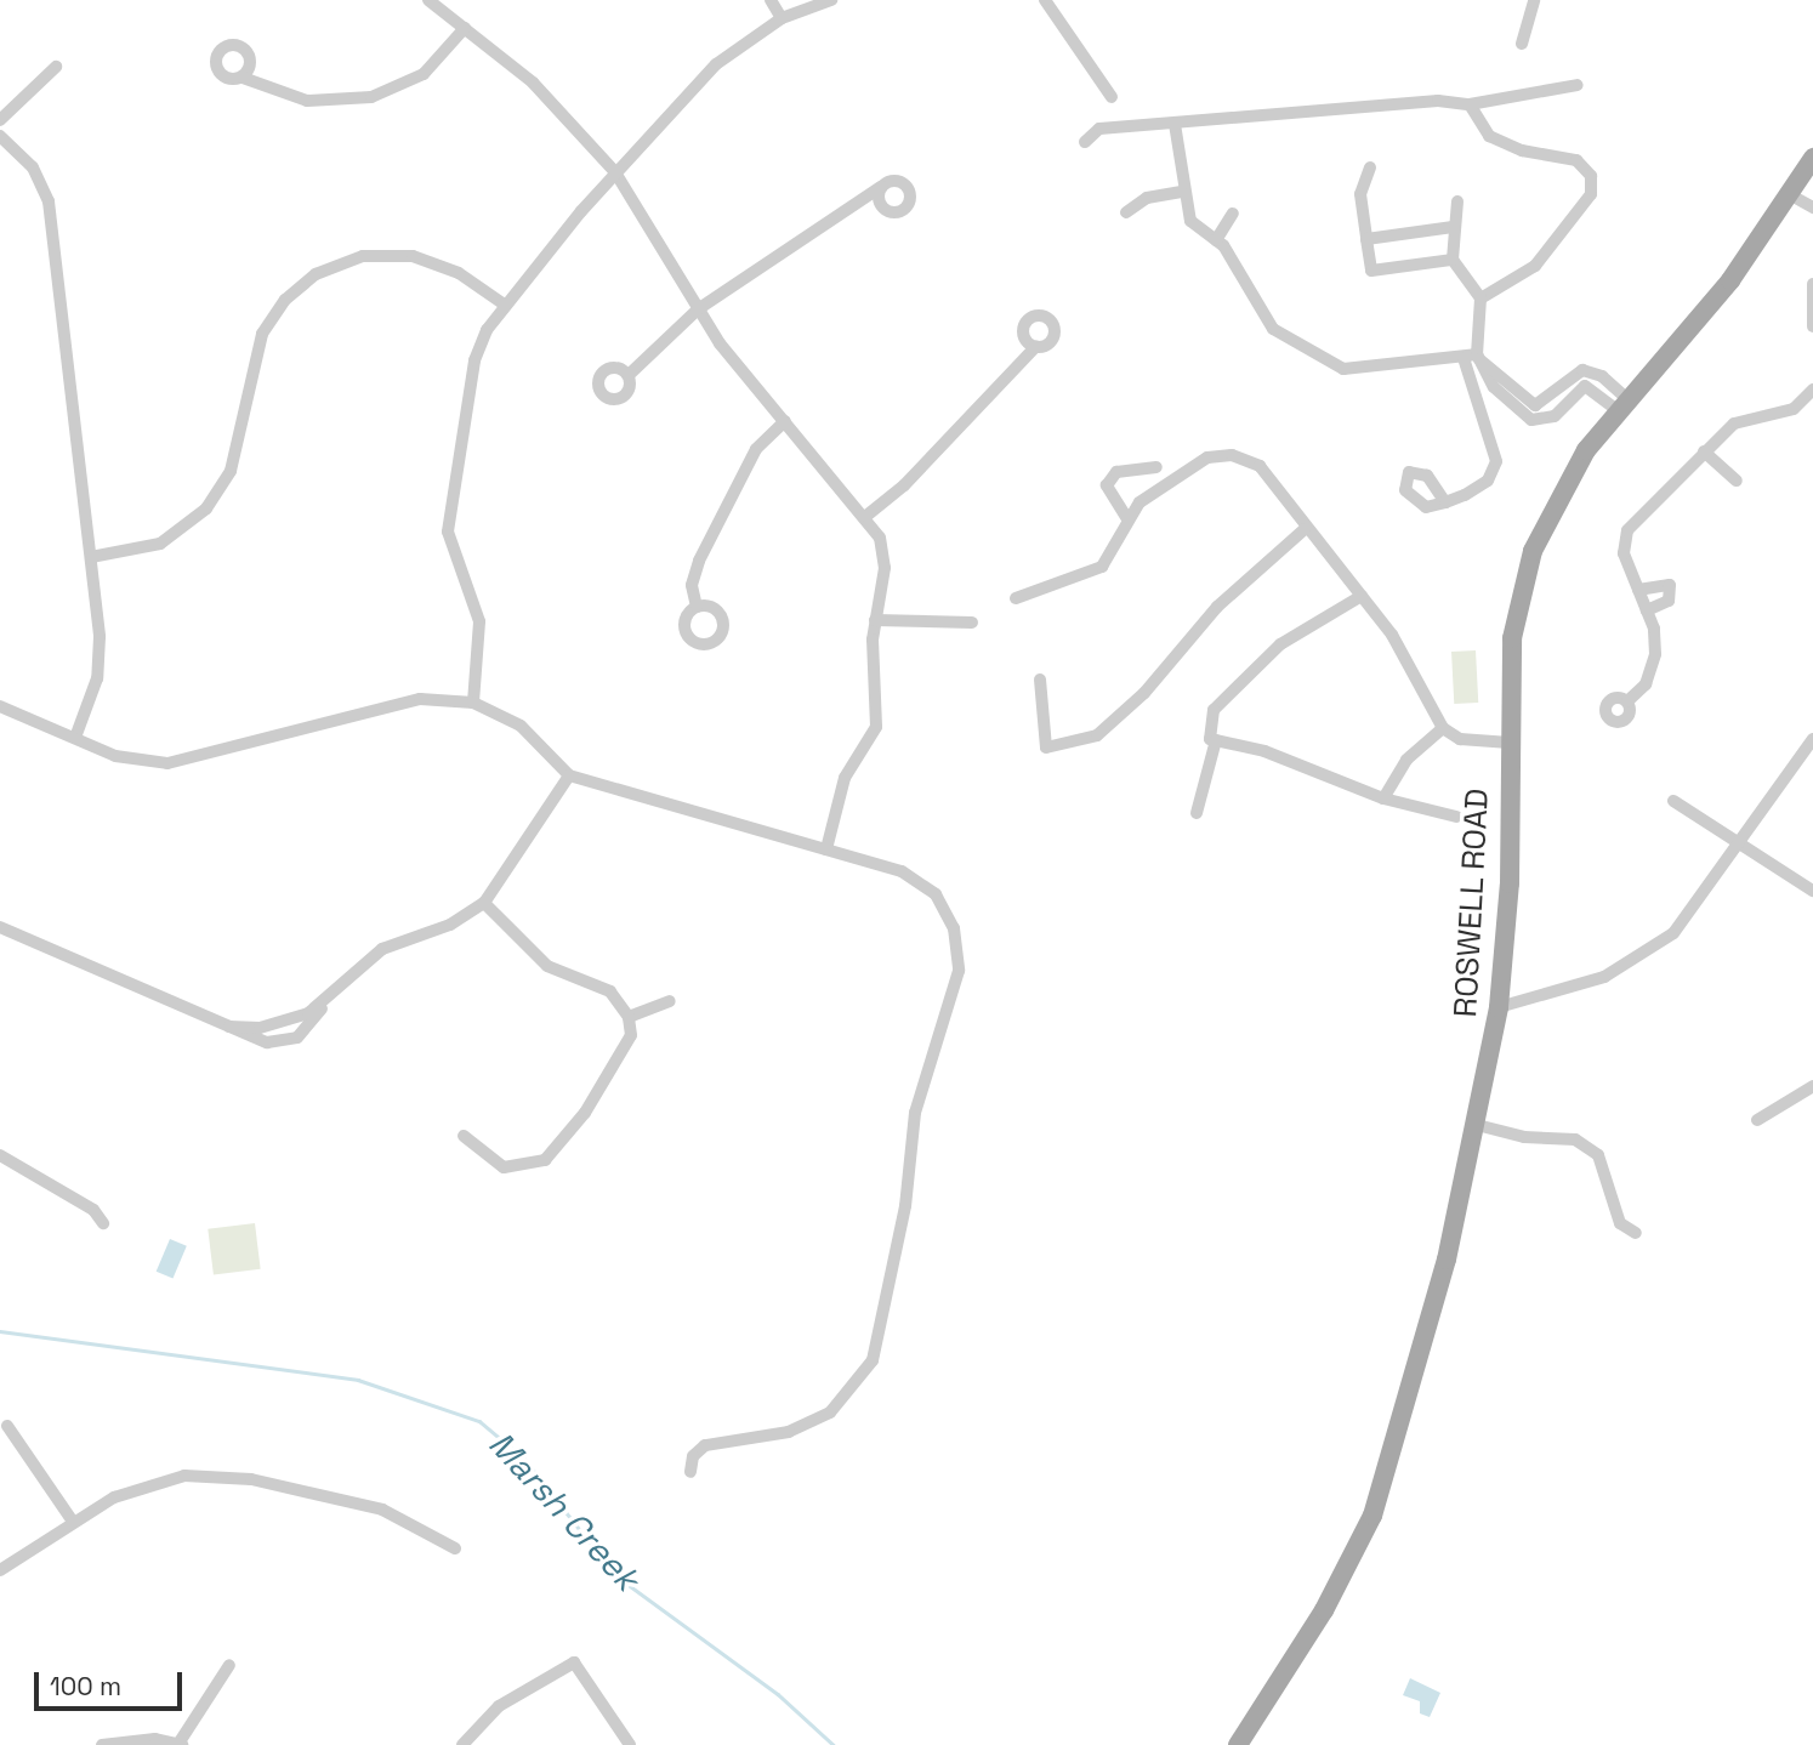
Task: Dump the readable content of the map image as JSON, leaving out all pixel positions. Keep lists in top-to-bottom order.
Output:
{
  "streets": {
    "main road": ["ROSWELL ROAD"]
  },
  "water": ["Marsh Creek"],
  "scale_bar": "100 m"
}
